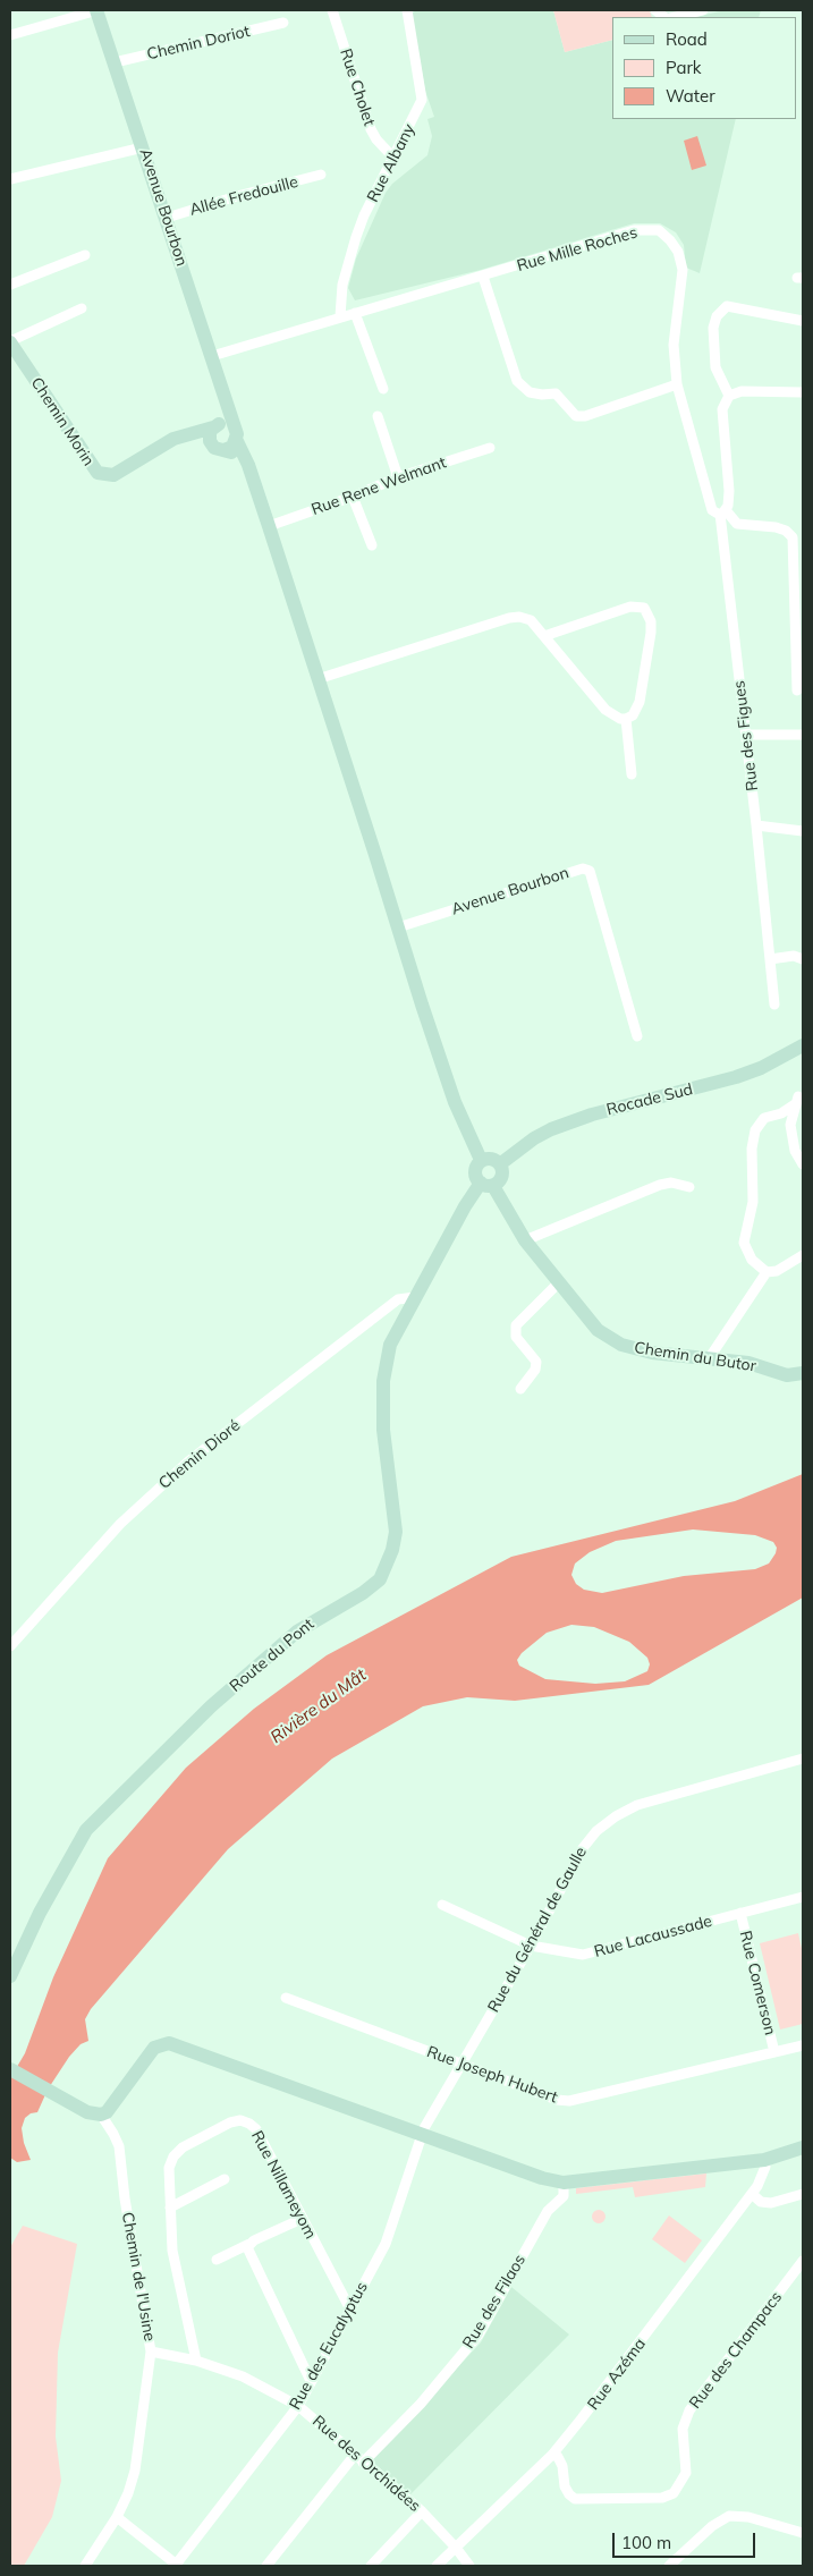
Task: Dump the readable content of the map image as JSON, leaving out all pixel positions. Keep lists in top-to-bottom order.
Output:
{
  "streets": {
    "main road": [
      "Avenue Bourbon",
      "Chemin Morin",
      "Rocade Sud",
      "Chemin du Butor",
      "Route du Pont"
    ],
    "street": [
      "Chemin Doriot",
      "Rue Cholet",
      "Rue Albany",
      "Allée Fredouille",
      "Rue Mille Roches",
      "Rue Rene Welmant",
      "Rue des Figues",
      "Chemin Dioré",
      "Rue du Général de Gaulle",
      "Rue Lacaussade",
      "Rue Comerson",
      "Rue Joseph Hubert",
      "Rue Nillameyom",
      "Chemin de l'Usine",
      "Rue des Filaos",
      "Rue des Eucalyptus",
      "Rue des Champacs",
      "Rue Azéma",
      "Rue des Orchidées"
    ]
  },
  "crossings": [
    ["Chemin Doriot", "Avenue Bourbon"],
    ["Rue Cholet", "Rue Albany"],
    ["Rue Albany", "Rue Mille Roches"],
    ["Allée Fredouille", "Avenue Bourbon"],
    ["Avenue Bourbon", "Rue Mille Roches"],
    ["Avenue Bourbon", "Chemin Morin"],
    ["Avenue Bourbon", "Rue Rene Welmant"],
    ["Avenue Bourbon", "Rocade Sud"],
    ["Avenue Bourbon", "Chemin du Butor"],
    ["Avenue Bourbon", "Route du Pont"],
    ["Rue Mille Roches", "Rue des Figues"],
    ["Rocade Sud", "Chemin du Butor"],
    ["Rocade Sud", "Route du Pont"],
    ["Chemin du Butor", "Route du Pont"],
    ["Chemin Dioré", "Route du Pont"],
    ["Rue du Général de Gaulle", "Rue Lacaussade"],
    ["Rue du Général de Gaulle", "Rue Joseph Hubert"],
    ["Rue du Général de Gaulle", "Rue des Eucalyptus"],
    ["Rue Lacaussade", "Rue Comerson"],
    ["Rue Comerson", "Rue Joseph Hubert"],
    ["Rue Nillameyom", "Rue des Eucalyptus"],
    ["Rue Nillameyom", "Rue des Orchidées"],
    ["Chemin de l'Usine", "Rue des Orchidées"],
    ["Rue des Filaos", "Rue des Orchidées"],
    ["Rue des Eucalyptus", "Rue des Orchidées"],
    ["Rue des Champacs", "Rue Azéma"],
    ["Rue Azéma", "Rue des Orchidées"]
  ],
  "water": ["Rivière du Mât"],
  "legend": ["Road", "Park", "Water"],
  "scale_bar": "100 m"
}
